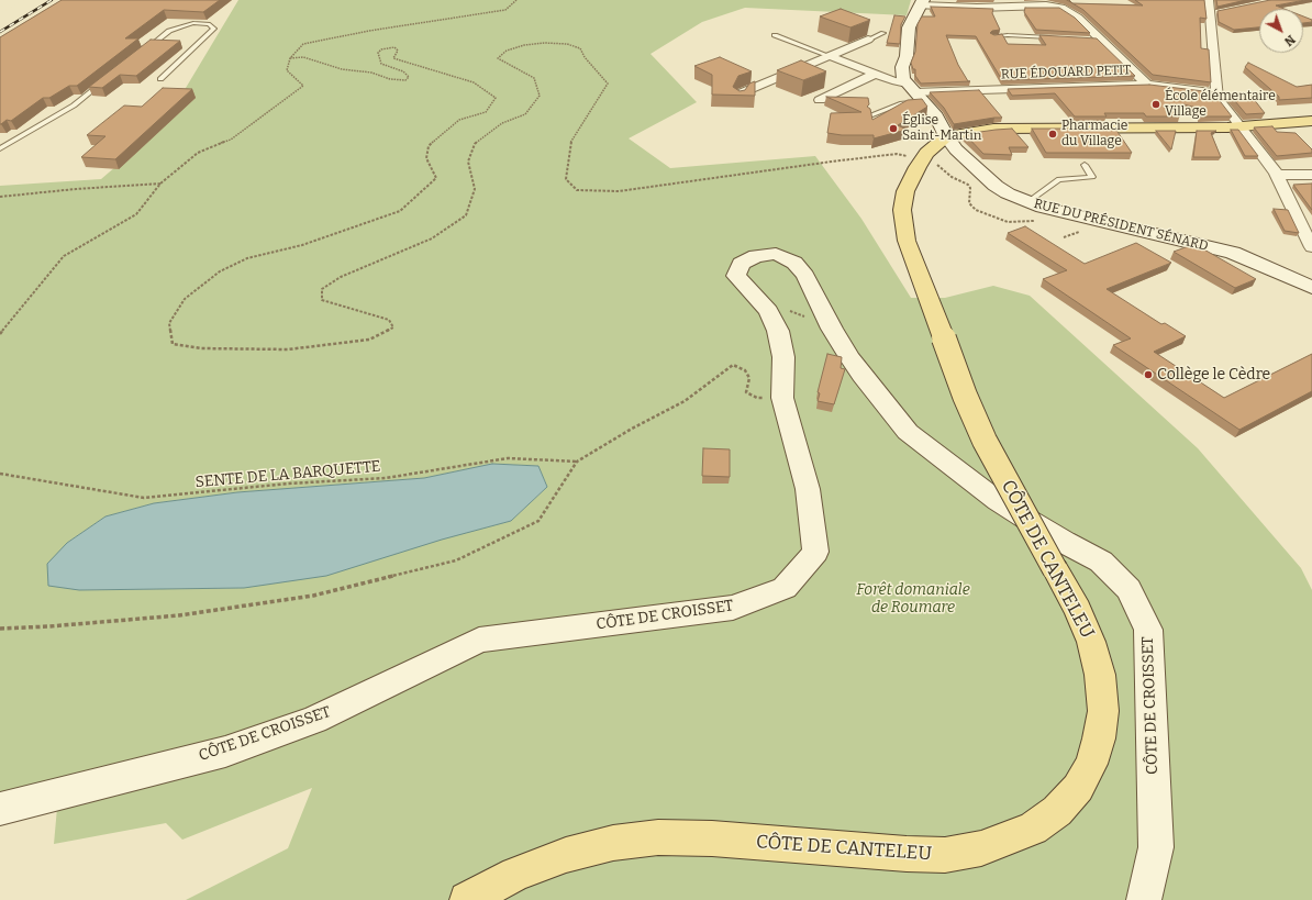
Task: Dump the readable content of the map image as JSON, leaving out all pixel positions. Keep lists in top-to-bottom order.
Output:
{
  "streets": {
    "main road": ["CÔTE DE CANTELEU"],
    "street": ["RUE ÉDOUARD PETIT", "RUE DU PRÉSIDENT SÉNARD", "CÔTE DE CROISSET"],
    "path": ["SENTE DE LA BARQUETTE"]
  },
  "crossings": [
    ["RUE ÉDOUARD PETIT", "RUE DU PRÉSIDENT SÉNARD"],
    ["RUE DU PRÉSIDENT SÉNARD", "CÔTE DE CANTELEU"]
  ],
  "parks": ["Forêt domaniale de Roumare"],
  "places": [
    "École élémentaire Village",
    "Église Saint-Martin",
    "Pharmacie du Village",
    "Collège le Cèdre"
  ],
  "north": "bottom right"
}
